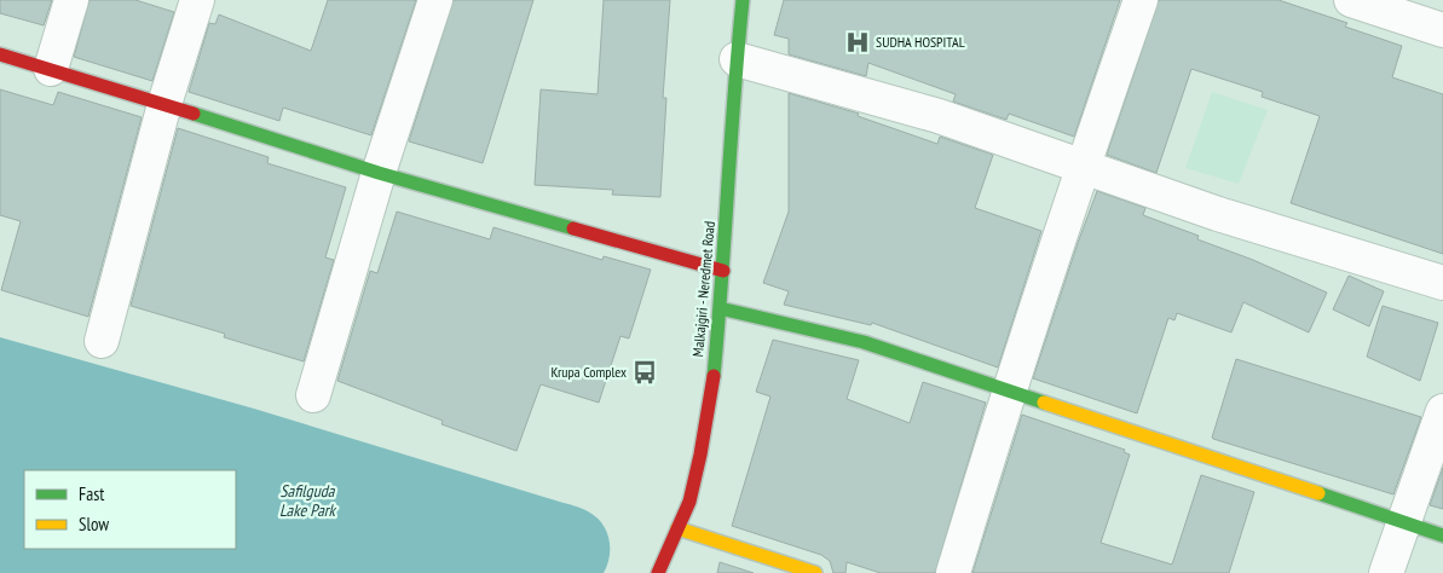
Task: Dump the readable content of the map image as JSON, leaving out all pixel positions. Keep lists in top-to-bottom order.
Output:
{
  "streets": {
    "street": ["Malkajgiri - Neredmet Road"]
  },
  "water": ["Safilguda Lake Park"],
  "places": {
    "hospital": ["SUDHA HOSPITAL"],
    "bus stop": ["Krupa Complex"]
  },
  "legend": ["Fast", "Slow"]
}
